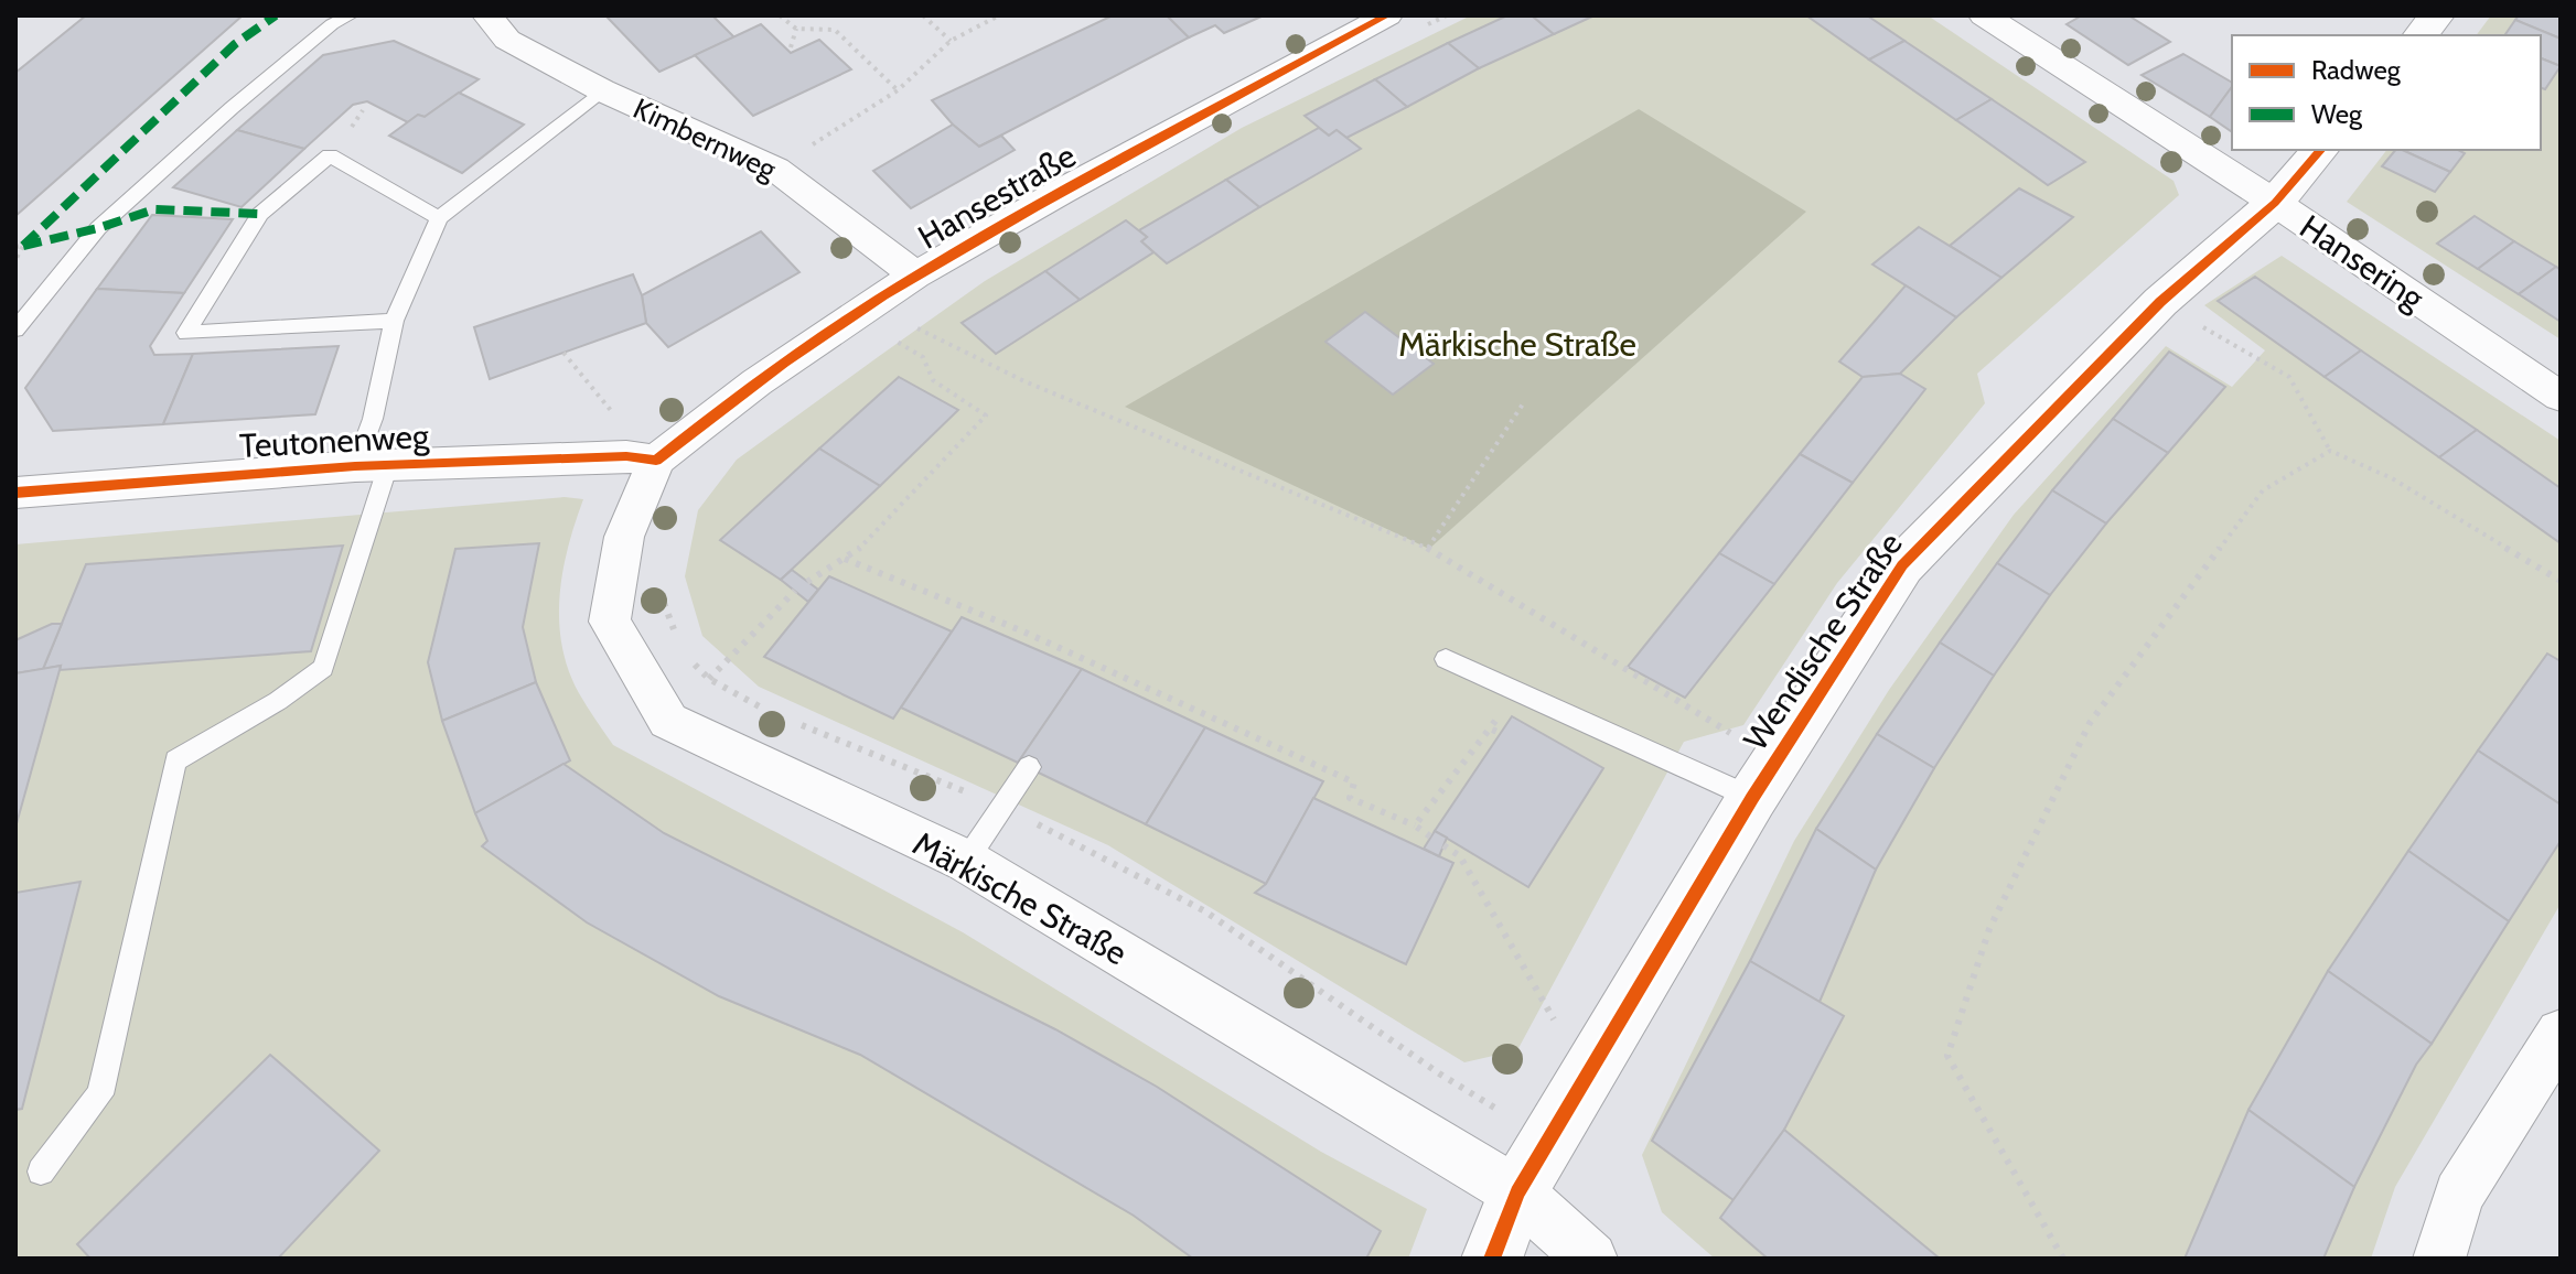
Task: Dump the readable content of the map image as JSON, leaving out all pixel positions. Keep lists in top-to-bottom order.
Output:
{
  "streets": {
    "street": [
      "Kimbernweg",
      "Hansestraße",
      "Hansering",
      "Teutonenweg",
      "Wendische Straße",
      "Märkische Straße"
    ]
  },
  "crossings": [
    ["Kimbernweg", "Hansestraße"],
    ["Hansestraße", "Teutonenweg"],
    ["Hansering", "Wendische Straße"],
    ["Wendische Straße", "Märkische Straße"]
  ],
  "parks": ["Märkische Straße"],
  "legend": ["Radweg", "Weg"]
}
